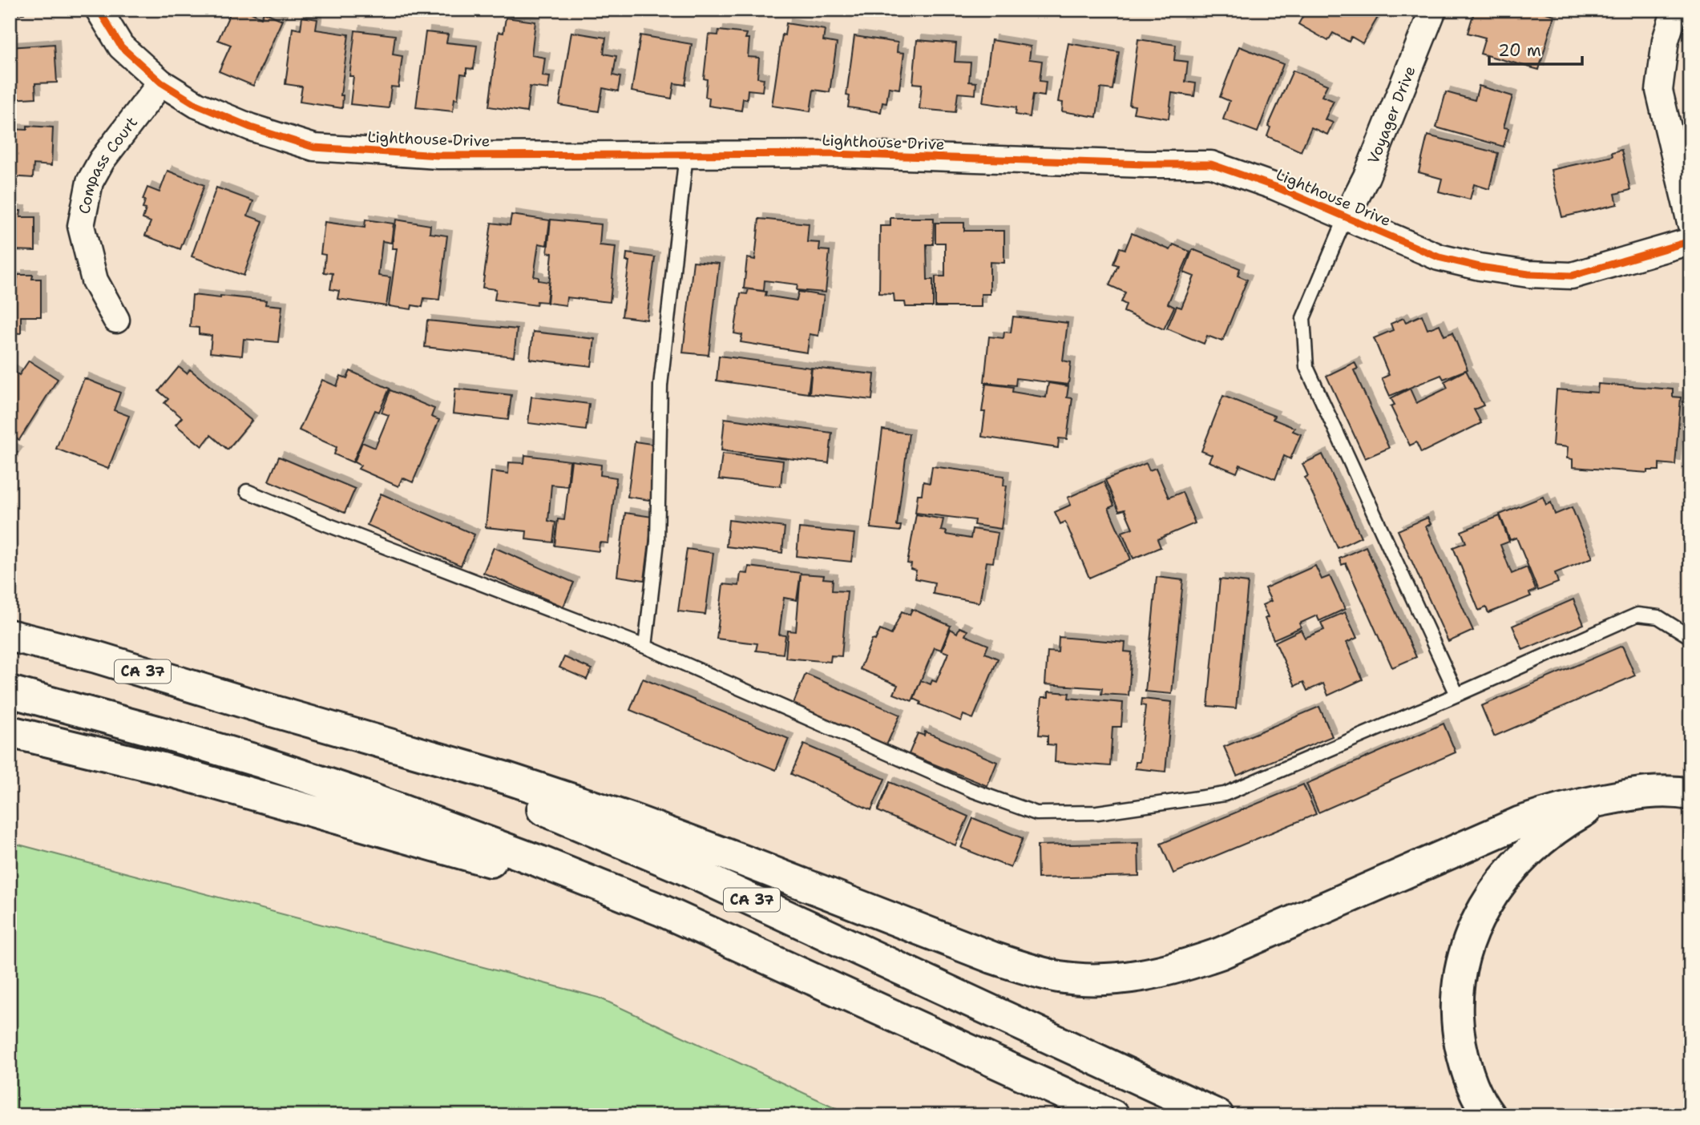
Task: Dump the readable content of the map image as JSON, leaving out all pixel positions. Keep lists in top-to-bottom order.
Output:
{
  "streets": {
    "highway": ["CA 37"],
    "street": ["Voyager Drive", "Lighthouse Drive", "Compass Court"]
  },
  "crossings": [
    ["Voyager Drive", "Lighthouse Drive"],
    ["Lighthouse Drive", "Compass Court"]
  ],
  "scale_bar": "20 m"
}
